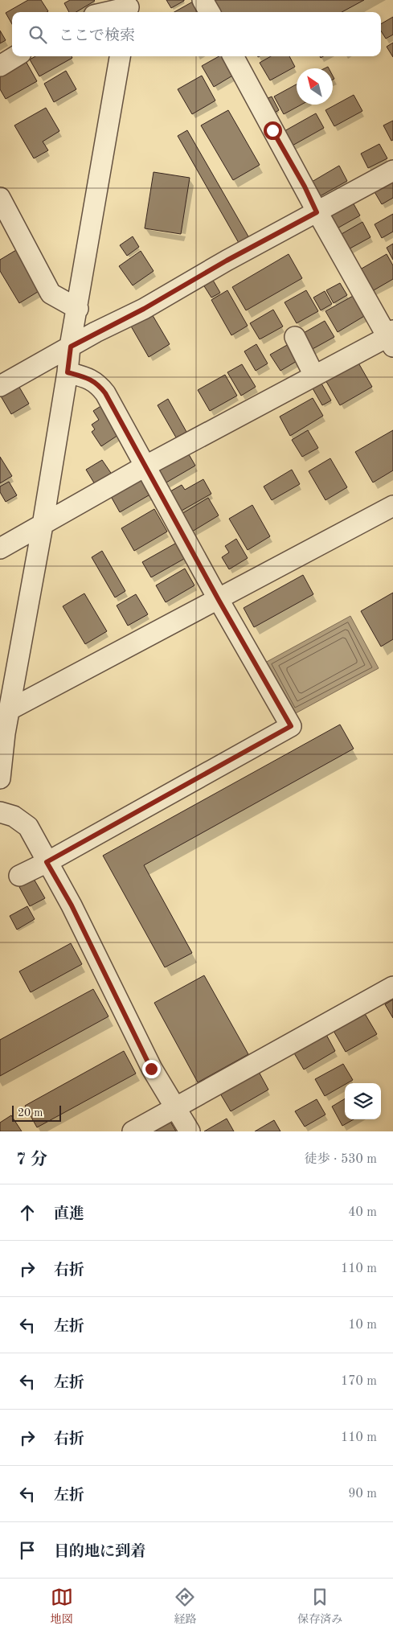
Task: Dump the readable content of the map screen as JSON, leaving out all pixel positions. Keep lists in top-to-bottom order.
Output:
{
  "scale_bar": "20 m",
  "north": "top left",
  "page": {
    "search": "ここで検索",
    "scale": "20 m",
    "heading": ["7 分", "徒歩 · 530 m"],
    "list": [
      ["直進", "40 m"],
      ["右折", "110 m"],
      ["左折", "10 m"],
      ["左折", "170 m"],
      ["右折", "110 m"],
      ["左折", "90 m"],
      "目的地に到着"
    ],
    "nav": ["地図", "経路", "保存済み"]
  }
}
